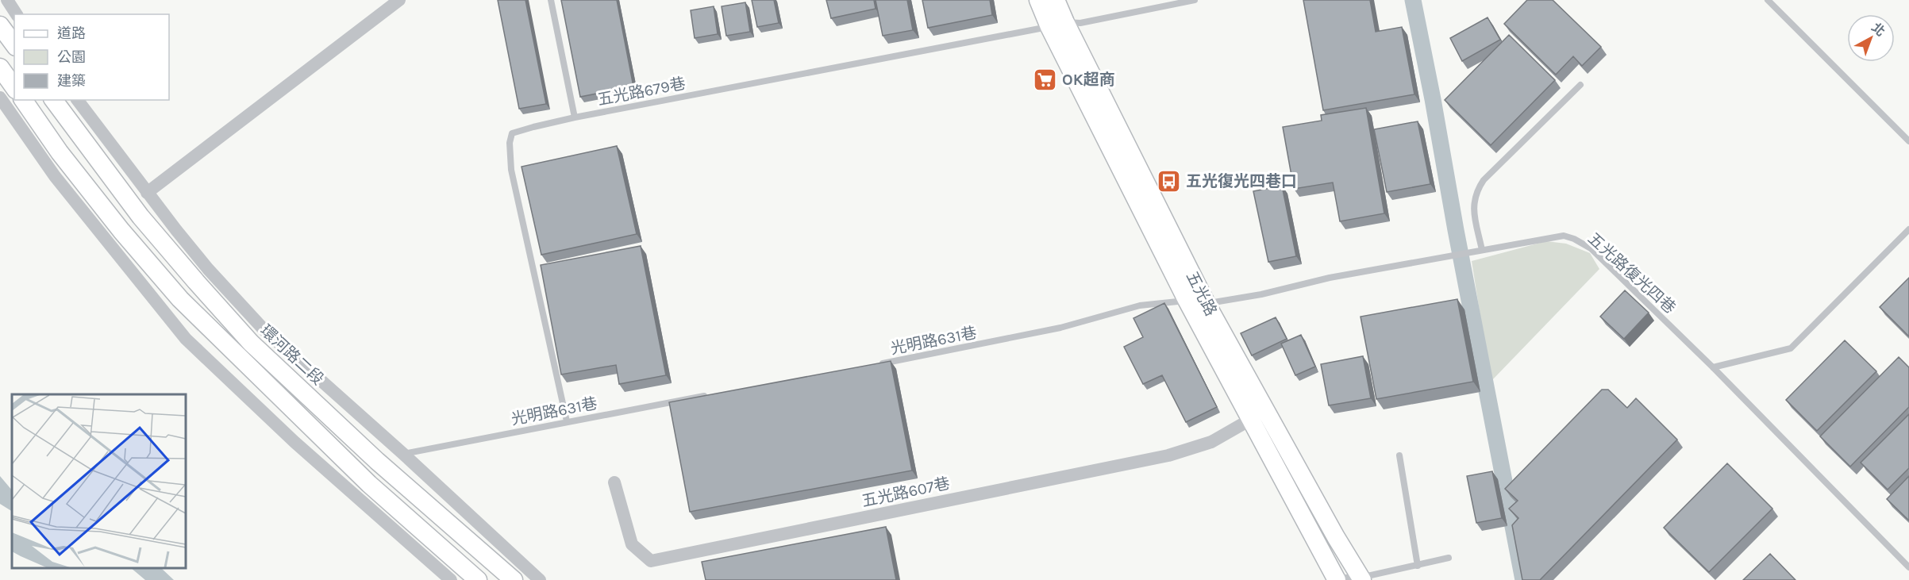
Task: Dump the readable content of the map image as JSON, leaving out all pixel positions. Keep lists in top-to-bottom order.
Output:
{
  "streets": {
    "street": ["五光路", "環河路二段", "五光路607巷"],
    "lane": ["五光路679巷", "五光路復光四巷", "光明路631巷"]
  },
  "crossings": [
    ["五光路679巷", "五光路"],
    ["五光路679巷", "光明路631巷"],
    ["五光路復光四巷", "五光路"],
    ["五光路復光四巷", "光明路631巷"],
    ["五光路", "光明路631巷"],
    ["五光路", "五光路607巷"],
    ["光明路631巷", "環河路二段"]
  ],
  "places": {
    "supermarket": ["OK超商"],
    "bus stop": ["五光復光四巷口"]
  },
  "legend": ["道路", "公園", "建築"],
  "north": "top right"
}
